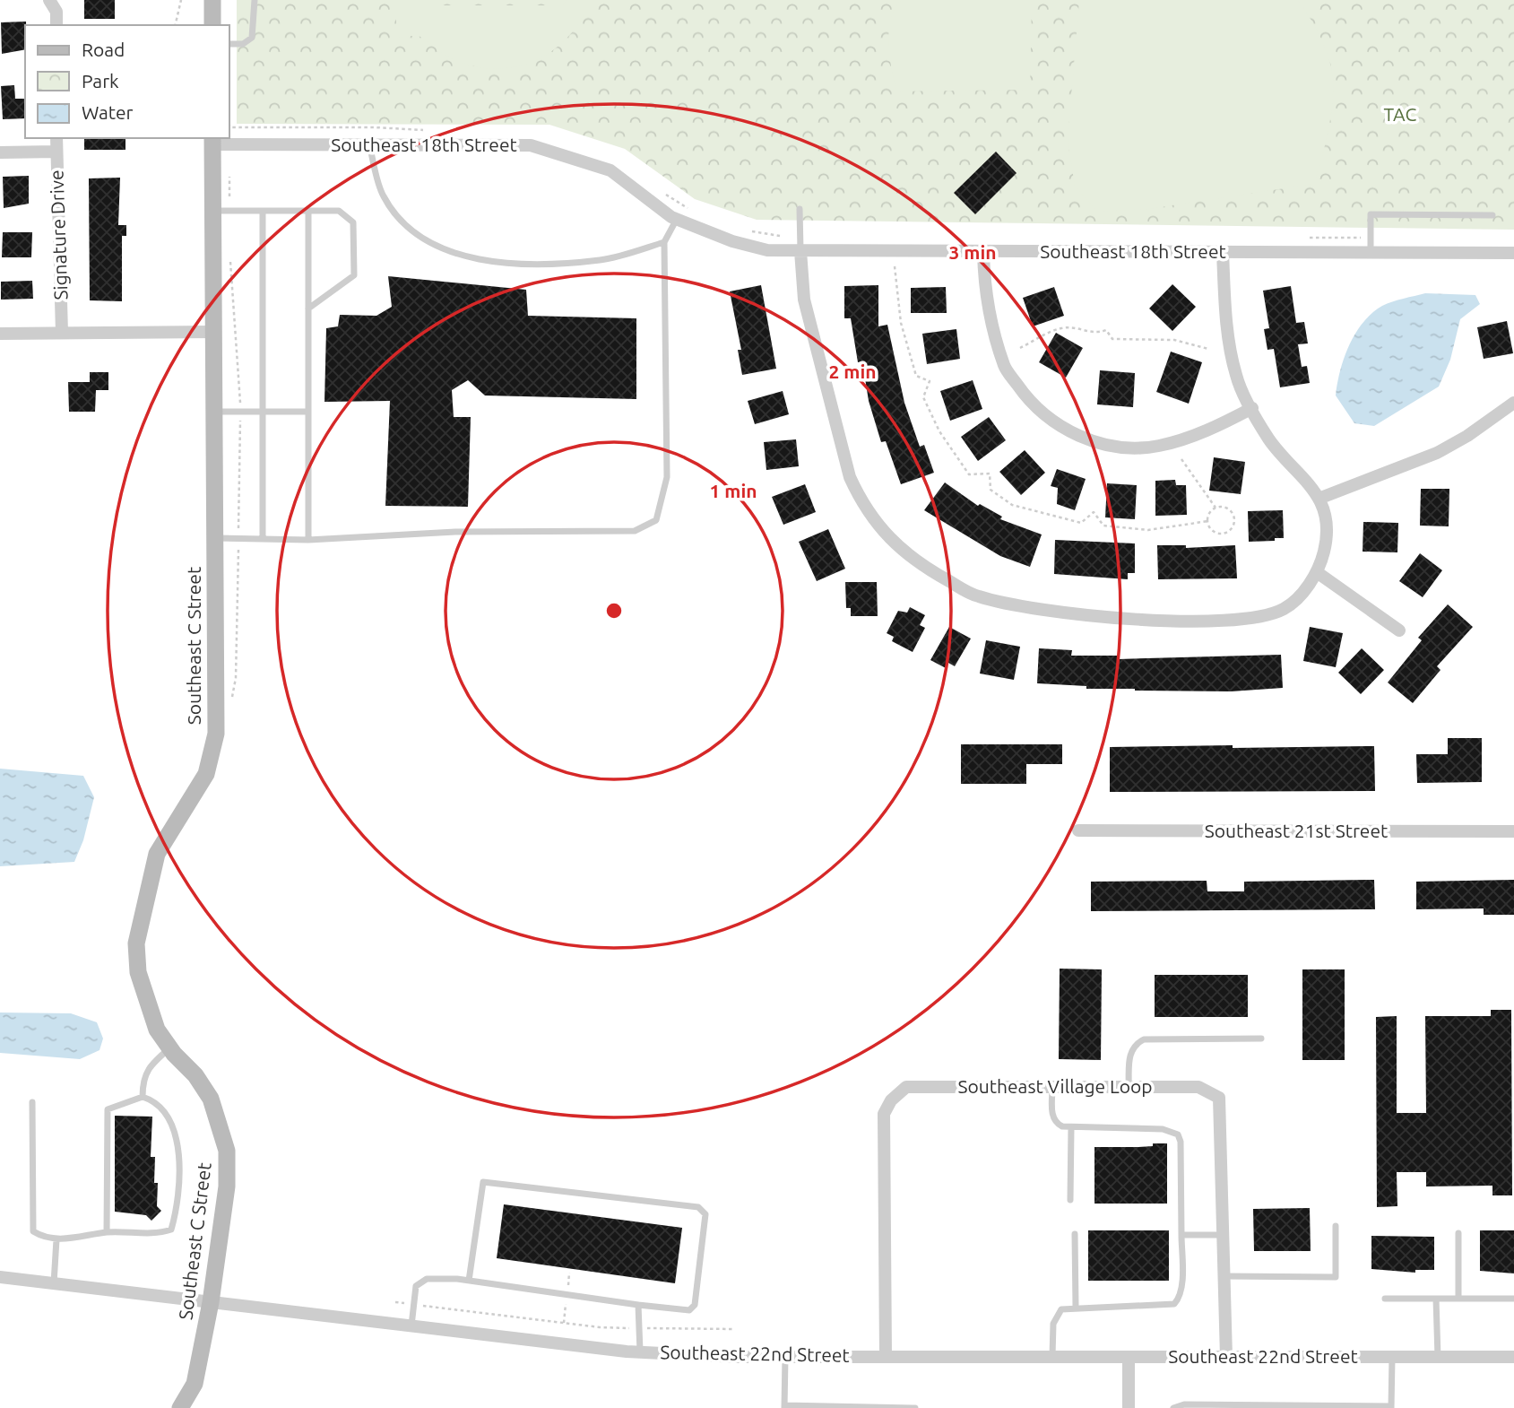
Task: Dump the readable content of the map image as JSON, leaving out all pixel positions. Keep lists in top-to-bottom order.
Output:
{
  "streets": {
    "street": [
      "Southeast 18th Street",
      "Signature Drive",
      "Southeast C Street",
      "Southeast 21st Street",
      "Southeast Village Loop",
      "Southeast 22nd Street"
    ]
  },
  "crossings": [
    ["Southeast 18th Street", "Southeast C Street"],
    ["Southeast C Street", "Southeast 22nd Street"],
    ["Southeast Village Loop", "Southeast 22nd Street"]
  ],
  "parks": ["TAC"],
  "legend": ["Road", "Park", "Water"],
  "rings": ["3 min", "2 min", "1 min"]
}
